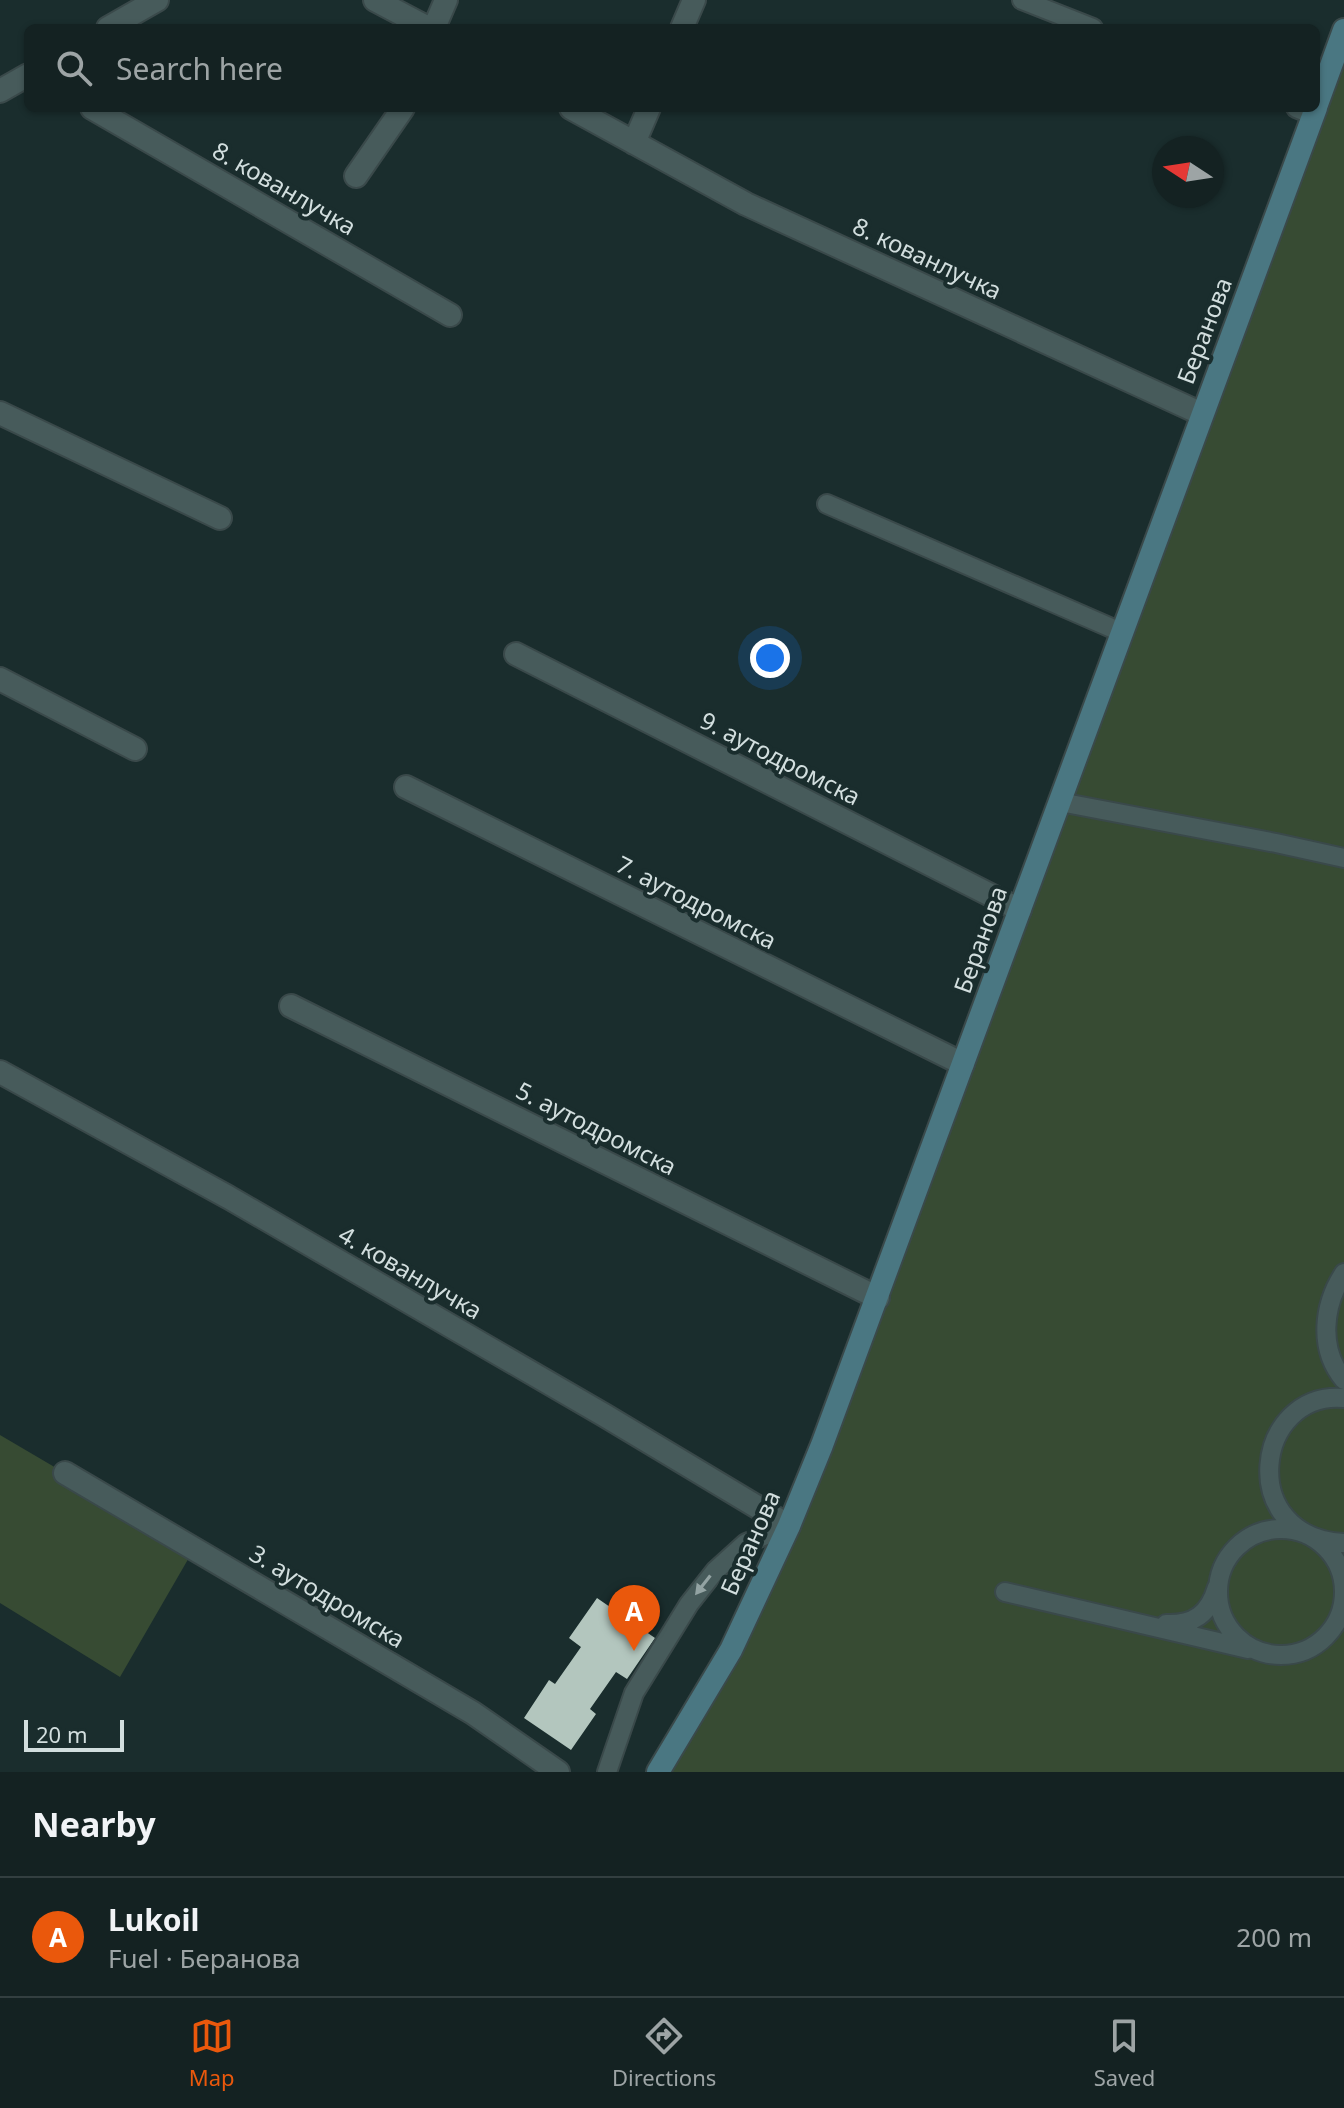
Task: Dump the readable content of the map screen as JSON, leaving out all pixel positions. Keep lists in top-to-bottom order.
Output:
{
  "streets": {
    "main road": ["Беранова"],
    "street": [
      "8. кованлучка",
      "9. аутодромска",
      "7. аутодромска",
      "5. аутодромска",
      "4. кованлучка",
      "3. аутодромска"
    ]
  },
  "crossings": [
    ["8. кованлучка", "Беранова"],
    ["Беранова", "9. аутодромска"],
    ["Беранова", "7. аутодромска"],
    ["Беранова", "5. аутодромска"],
    ["Беранова", "4. кованлучка"]
  ],
  "scale_bar": "20 m",
  "north": "left",
  "page": {
    "search": "Search here",
    "pins": "A",
    "scale": "20 m",
    "heading": "Nearby",
    "list": [
      {
        "mark": "A",
        "name": "Lukoil",
        "note": "Fuel · Беранова",
        "value": "200 m"
      }
    ],
    "nav": ["Map", "Directions", "Saved"]
  }
}
